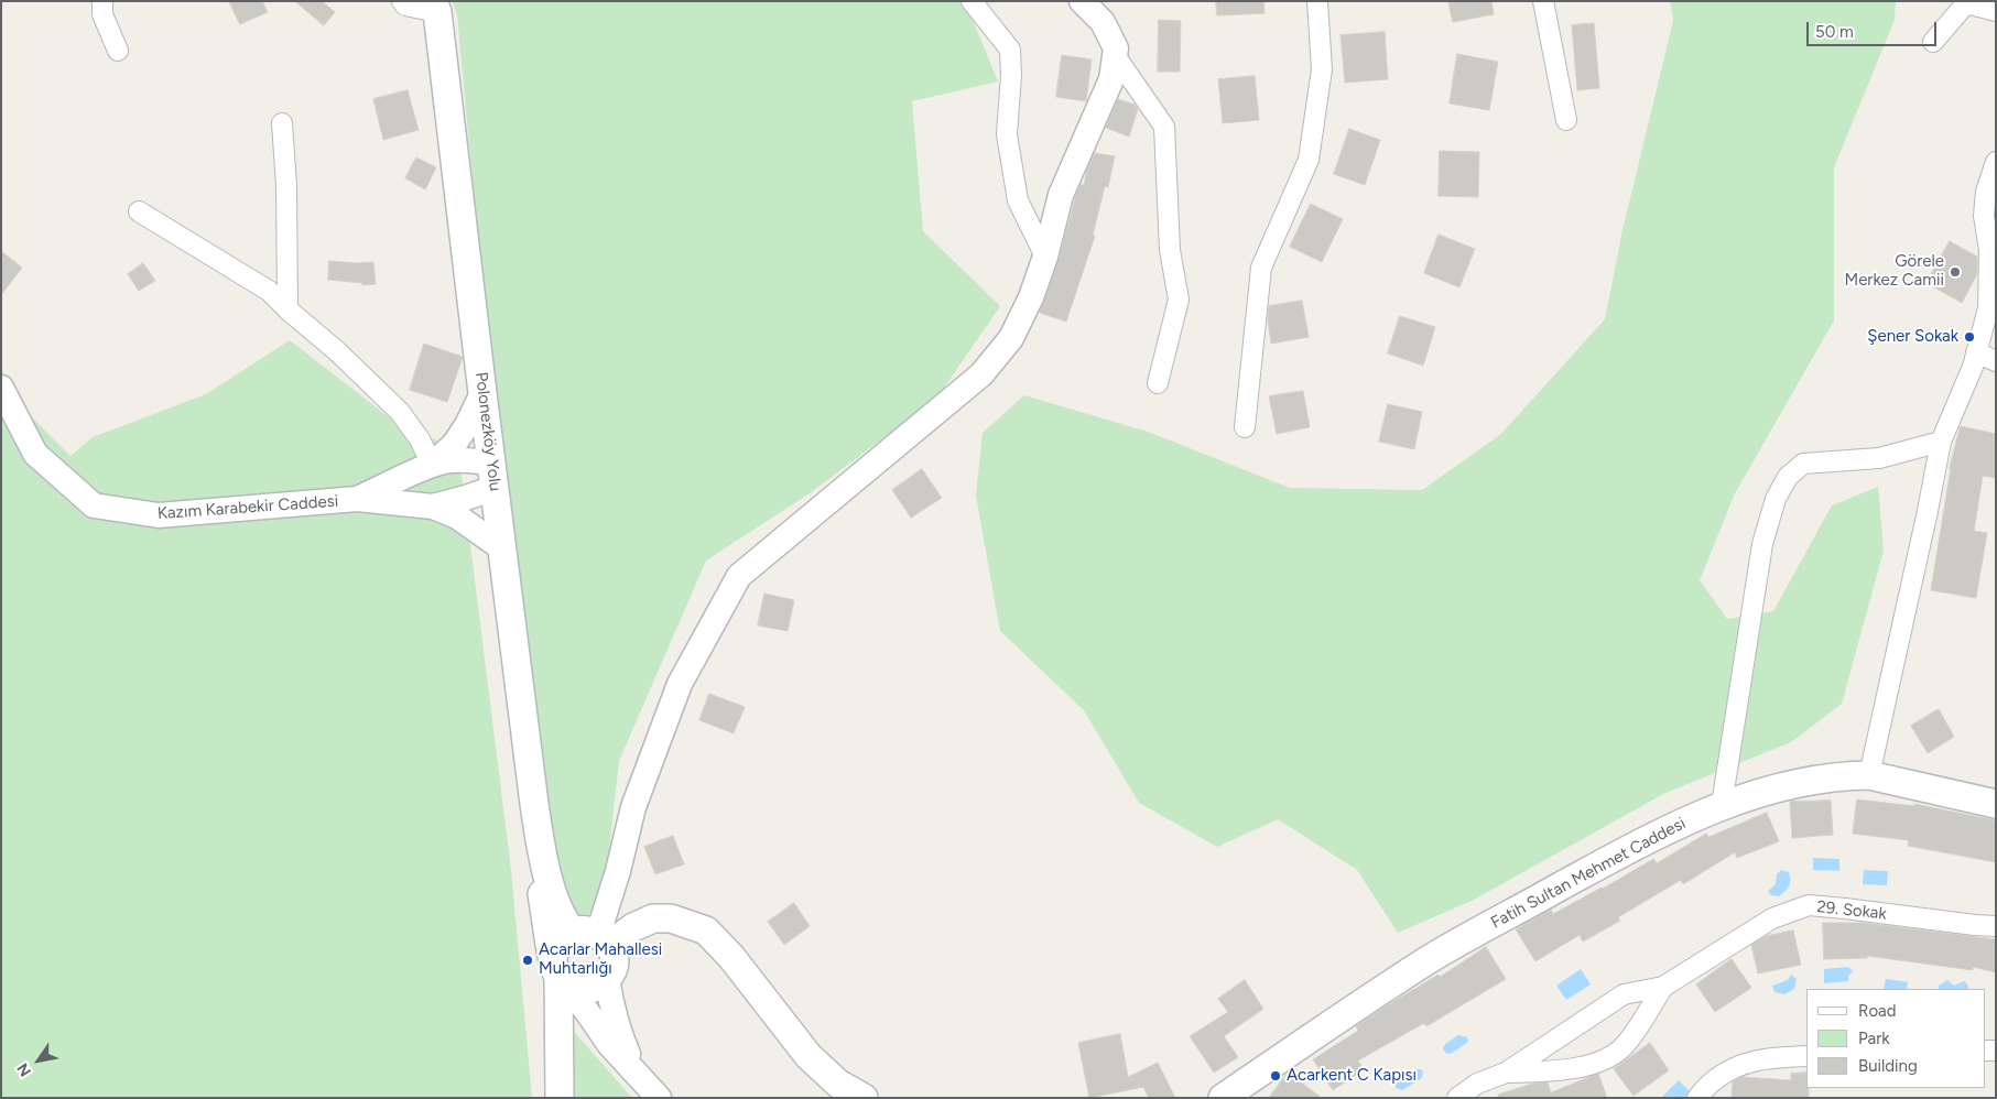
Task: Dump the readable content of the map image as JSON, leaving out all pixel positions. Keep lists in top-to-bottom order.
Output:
{
  "streets": {
    "main road": ["Polonezköy Yolu", "Fatih Sultan Mehmet Caddesi"],
    "street": ["Kazım Karabekir Caddesi", "29. Sokak"]
  },
  "places": [
    "Görele Merkez Camii",
    "Şener Sokak",
    "Acarlar Mahallesi Muhtarlığı",
    "Acarkent C Kapısı"
  ],
  "legend": ["Road", "Park", "Building"],
  "scale_bar": "50 m",
  "north": "bottom left"
}
